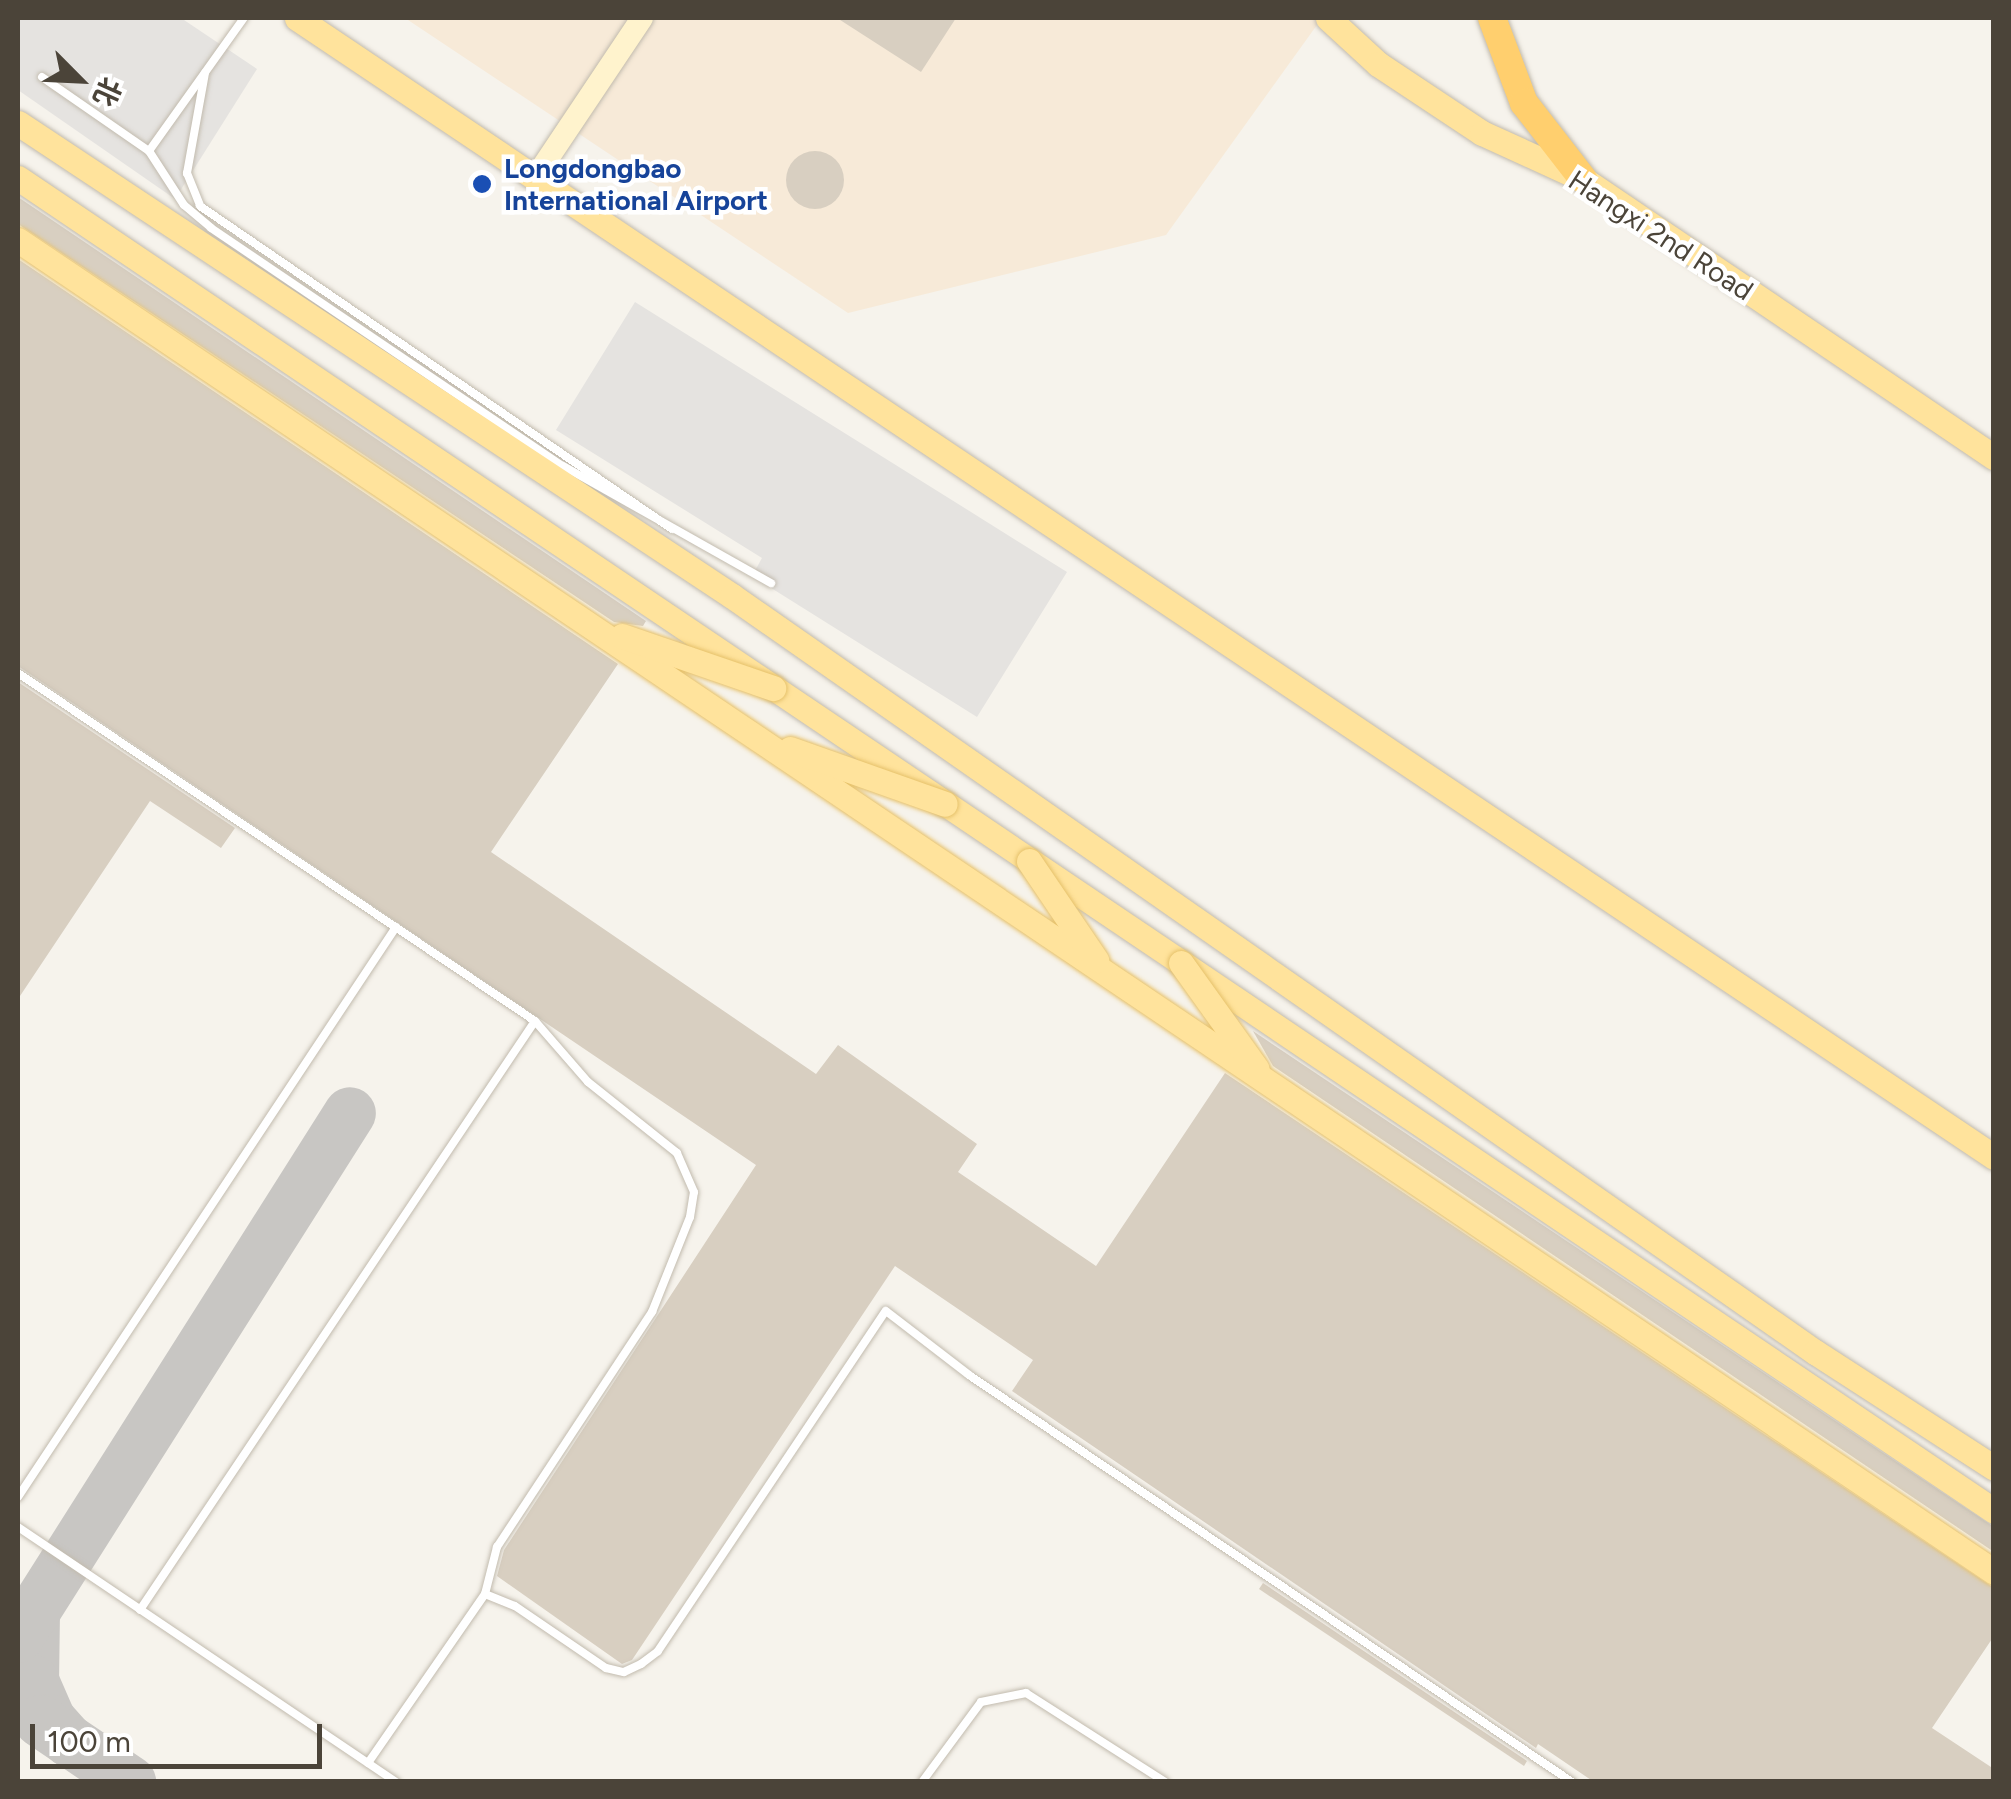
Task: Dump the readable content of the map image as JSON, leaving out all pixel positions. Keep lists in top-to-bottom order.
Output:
{
  "streets": {
    "main road": ["Hangxi 2nd Road"]
  },
  "places": ["Longdongbao International Airport"],
  "scale_bar": "100 m",
  "north": "bottom right"
}
